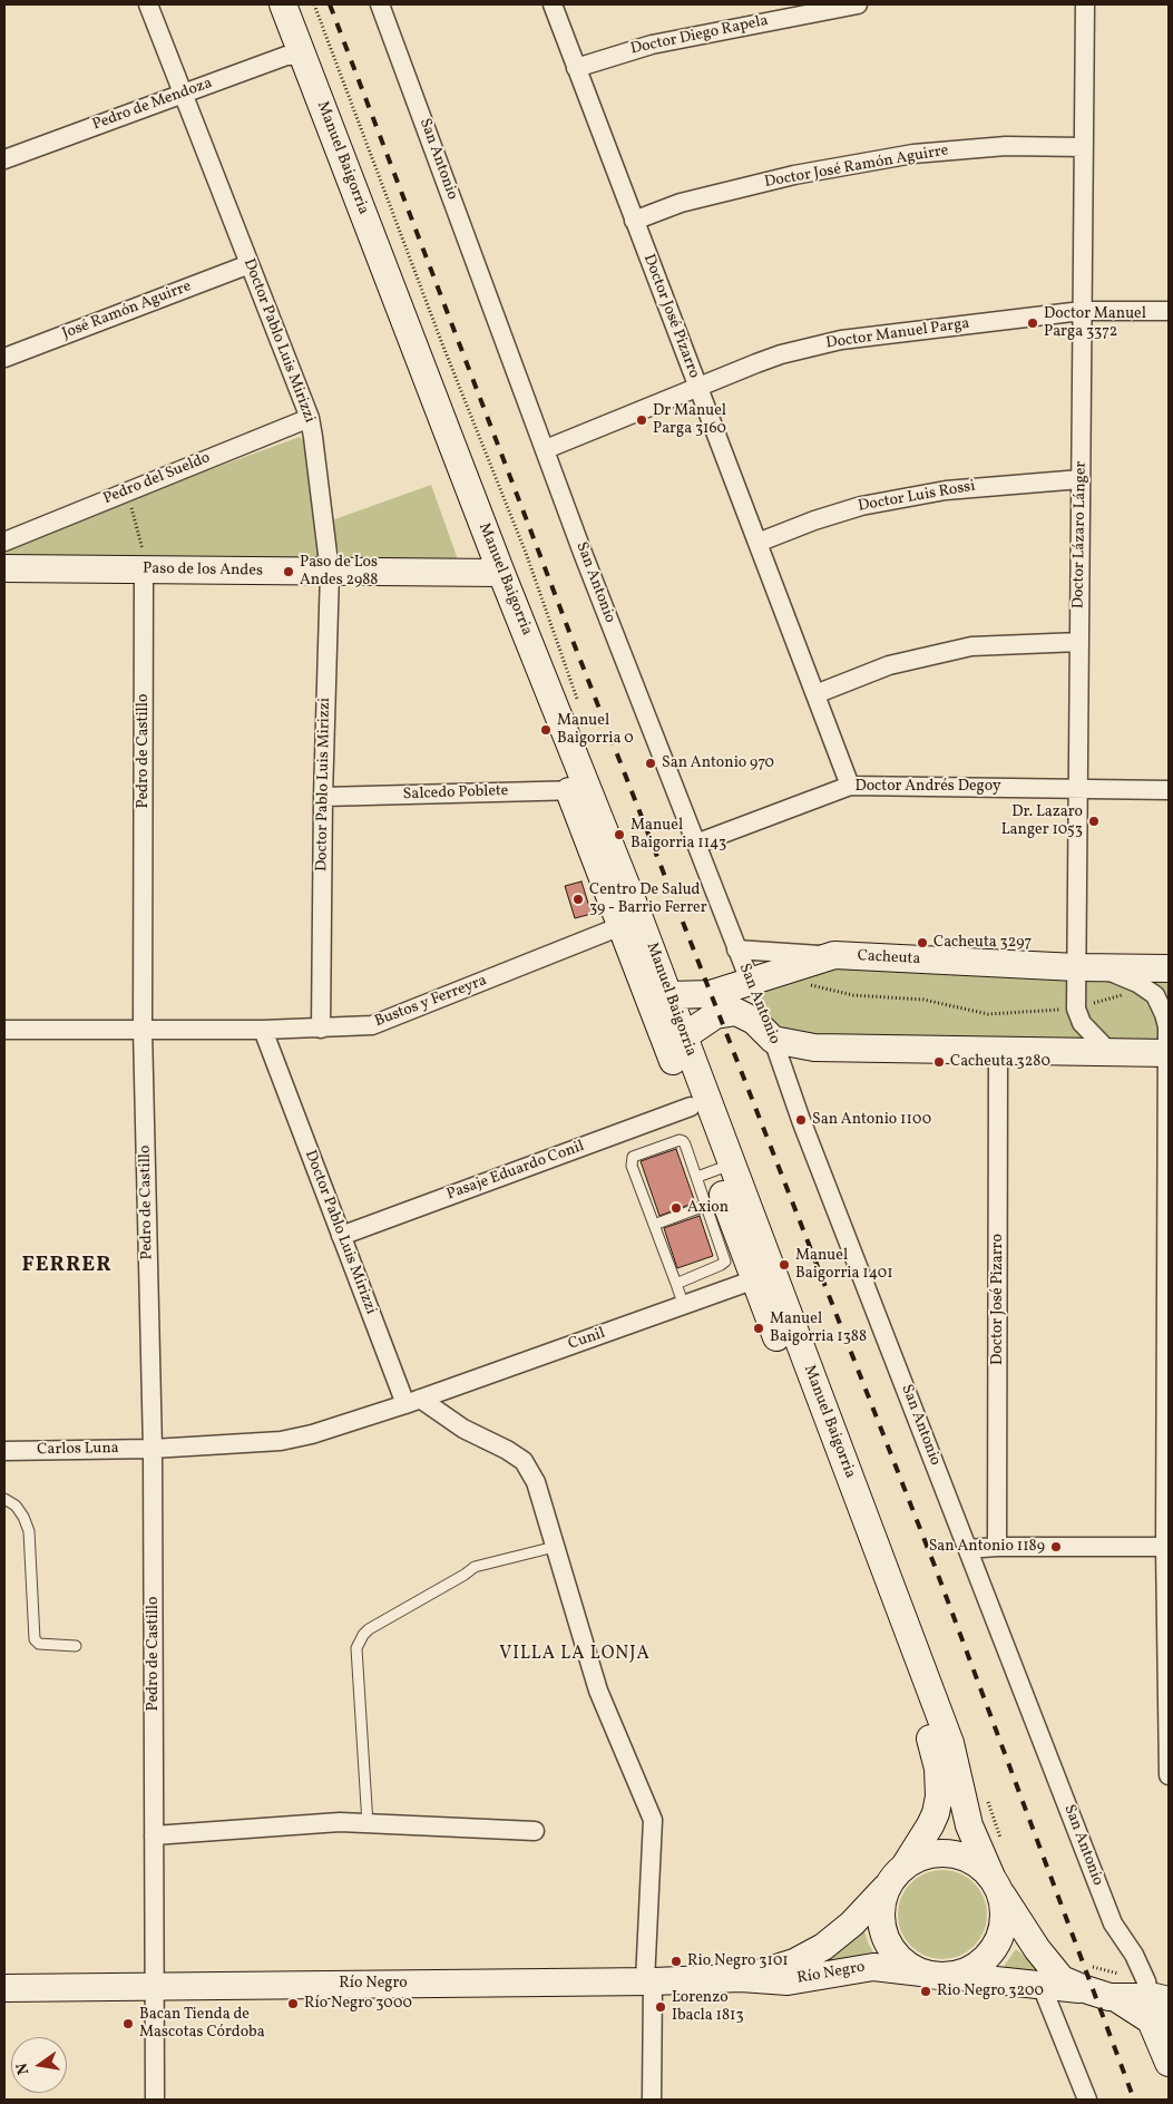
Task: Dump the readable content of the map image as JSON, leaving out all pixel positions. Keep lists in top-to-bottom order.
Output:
{
  "streets": {
    "main road": [
      "Manuel Baigorria",
      "San Antonio",
      "Paso de los Andes",
      "Cacheuta",
      "Río Negro"
    ],
    "street": [
      "Doctor Diego Rapela",
      "Pedro de Mendoza",
      "Doctor José Ramón Aguirre",
      "José Ramón Aguirre",
      "Doctor José Pizarro",
      "Doctor Manuel Parga",
      "Doctor Pablo Luis Mirizzi",
      "Pedro del Sueldo",
      "Doctor Luis Rossi",
      "Doctor Lázaro Lánger",
      "Pedro de Castillo",
      "Doctor Andrés Degoy",
      "Salcedo Poblete",
      "Bustos y Ferreyra",
      "Pasaje Eduardo Conil",
      "Cunil",
      "Carlos Luna"
    ]
  },
  "crossings": [
    ["Doctor Diego Rapela", "Doctor José Pizarro"],
    ["Pedro de Mendoza", "Manuel Baigorria"],
    ["Pedro de Mendoza", "Doctor Pablo Luis Mirizzi"],
    ["Manuel Baigorria", "Paso de los Andes"],
    ["Manuel Baigorria", "Salcedo Poblete"],
    ["Manuel Baigorria", "Cacheuta"],
    ["Manuel Baigorria", "Bustos y Ferreyra"],
    ["Manuel Baigorria", "Pasaje Eduardo Conil"],
    ["Manuel Baigorria", "Cunil"],
    ["Manuel Baigorria", "Río Negro"],
    ["San Antonio", "Doctor Manuel Parga"],
    ["San Antonio", "Doctor Andrés Degoy"],
    ["San Antonio", "Cacheuta"],
    ["Doctor José Ramón Aguirre", "Doctor José Pizarro"],
    ["Doctor José Ramón Aguirre", "Doctor Lázaro Lánger"],
    ["José Ramón Aguirre", "Doctor Pablo Luis Mirizzi"],
    ["Doctor José Pizarro", "Doctor Manuel Parga"],
    ["Doctor José Pizarro", "Doctor Luis Rossi"],
    ["Doctor José Pizarro", "Doctor Andrés Degoy"],
    ["Doctor Manuel Parga", "Doctor Lázaro Lánger"],
    ["Doctor Pablo Luis Mirizzi", "Pedro del Sueldo"],
    ["Doctor Pablo Luis Mirizzi", "Paso de los Andes"],
    ["Doctor Pablo Luis Mirizzi", "Salcedo Poblete"],
    ["Doctor Pablo Luis Mirizzi", "Bustos y Ferreyra"],
    ["Doctor Pablo Luis Mirizzi", "Pasaje Eduardo Conil"],
    ["Doctor Pablo Luis Mirizzi", "Cunil"],
    ["Doctor Luis Rossi", "Doctor Lázaro Lánger"],
    ["Doctor Lázaro Lánger", "Doctor Andrés Degoy"],
    ["Doctor Lázaro Lánger", "Cacheuta"],
    ["Paso de los Andes", "Pedro de Castillo"],
    ["Pedro de Castillo", "Bustos y Ferreyra"],
    ["Pedro de Castillo", "Cunil"],
    ["Pedro de Castillo", "Carlos Luna"],
    ["Pedro de Castillo", "Río Negro"],
    ["Cunil", "Carlos Luna"]
  ],
  "districts": ["FERRER", "VILLA LA LONJA"],
  "places": [
    "Doctor Manuel Parga 3372",
    "Dr Manuel Parga 3160",
    "Paso de Los Andes 2988",
    "Manuel Baigorria 0",
    "San Antonio 970",
    "Dr. Lazaro Langer 1053",
    "Manuel Baigorria 1143",
    "Centro De Salud 39 - Barrio Ferrer",
    "Cacheuta 3297",
    "Cacheuta 3280",
    "San Antonio 1100",
    "Axion",
    "Manuel Baigorria 1401",
    "Manuel Baigorria 1388",
    "San Antonio 1189",
    "Rio Negro 3101",
    "Rio Negro 3200",
    "Río Negro 3000",
    "Lorenzo Ibacla 1813",
    "Bacan Tienda de Mascotas Córdoba"
  ],
  "north": "left"
}
